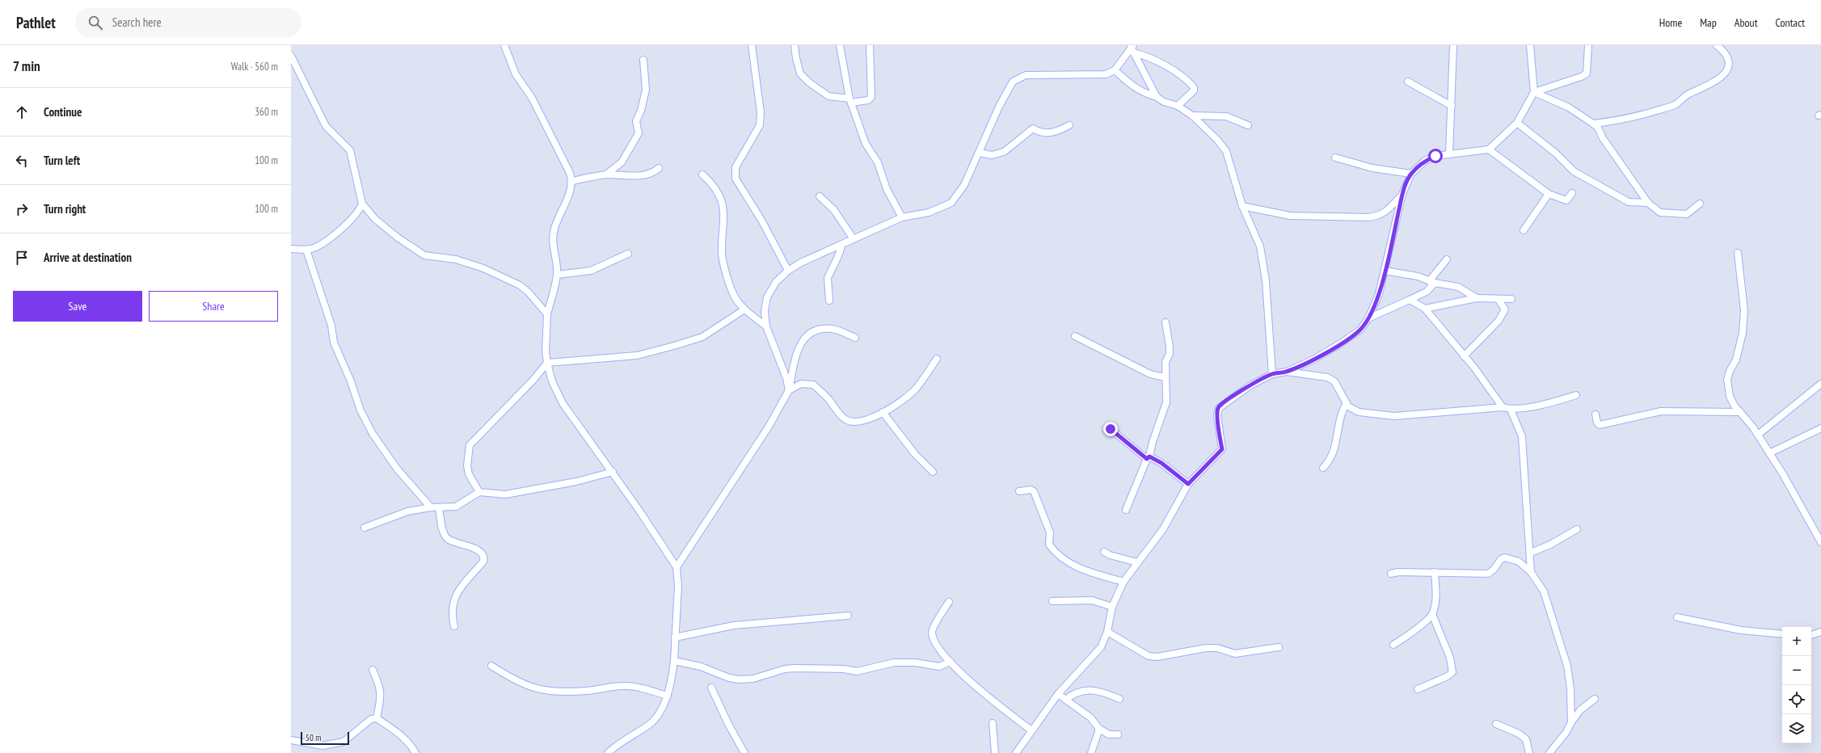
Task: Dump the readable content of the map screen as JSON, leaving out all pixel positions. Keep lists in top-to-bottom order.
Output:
{
  "scale_bar": "50 m",
  "page": {
    "header": "Pathlet",
    "search": "Search here",
    "nav": [
      "Home",
      "Map",
      "About",
      "Contact"
    ],
    "heading": ["7 min", "Walk · 560 m"],
    "list": [
      ["Continue", "360 m"],
      ["Turn left", "100 m"],
      ["Turn right", "100 m"],
      "Arrive at destination"
    ],
    "buttons": ["Save", "Share"],
    "map_buttons": ["+", "−"],
    "scale": "50 m"
  }
}
